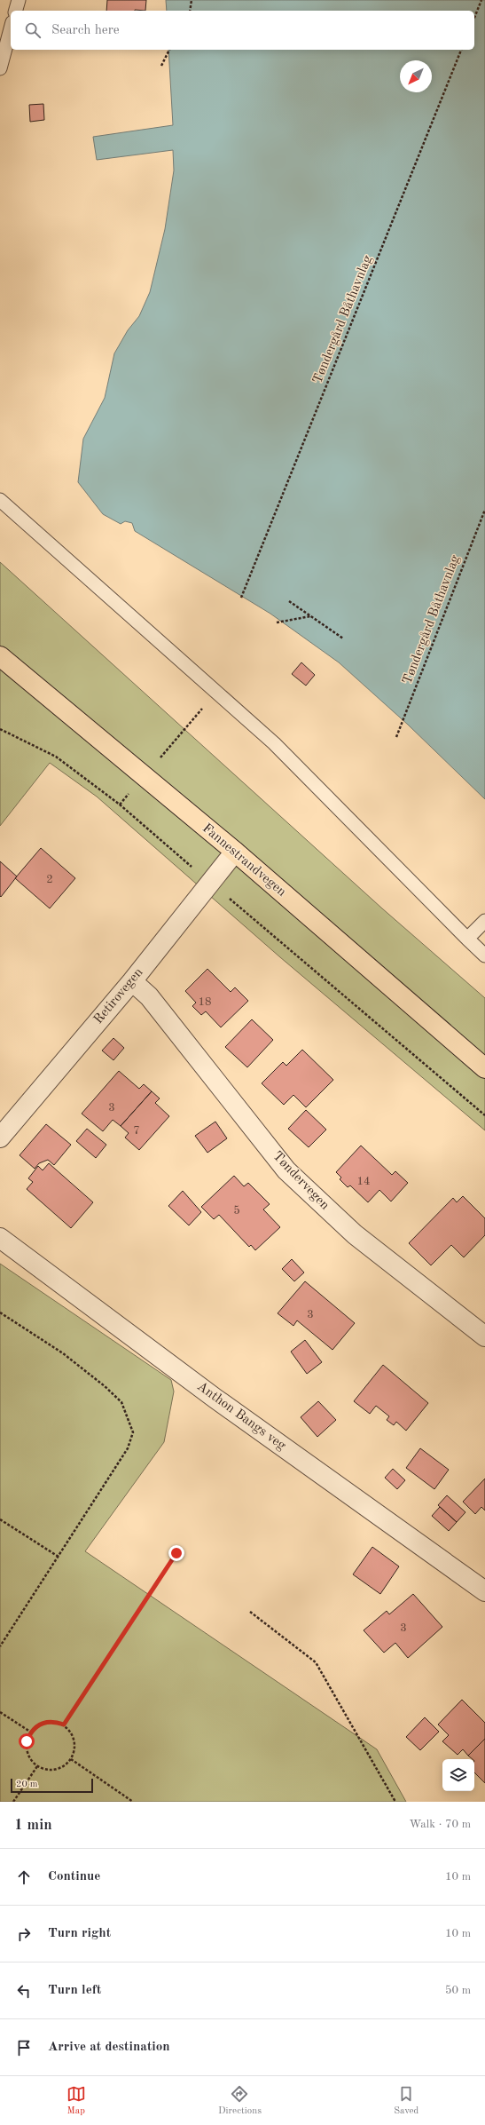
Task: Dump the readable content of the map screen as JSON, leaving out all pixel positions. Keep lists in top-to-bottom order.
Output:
{
  "streets": {
    "highway": ["Fannestrandvegen"],
    "street": ["Retirovegen", "Tøndervegen", "Anthon Bangs veg"],
    "path": ["Tøndergård Båthavnlag"]
  },
  "crossings": [
    ["Fannestrandvegen", "Retirovegen"],
    ["Retirovegen", "Tøndervegen"]
  ],
  "house_numbers": [
    "2",
    "18",
    "3",
    "7",
    "14",
    "5",
    "3",
    "3"
  ],
  "scale_bar": "20 m",
  "north": "bottom left",
  "page": {
    "search": "Search here",
    "scale": "20 m",
    "heading": ["1 min", "Walk · 70 m"],
    "list": [
      ["Continue", "10 m"],
      ["Turn right", "10 m"],
      ["Turn left", "50 m"],
      "Arrive at destination"
    ],
    "nav": ["Map", "Directions", "Saved"]
  }
}
